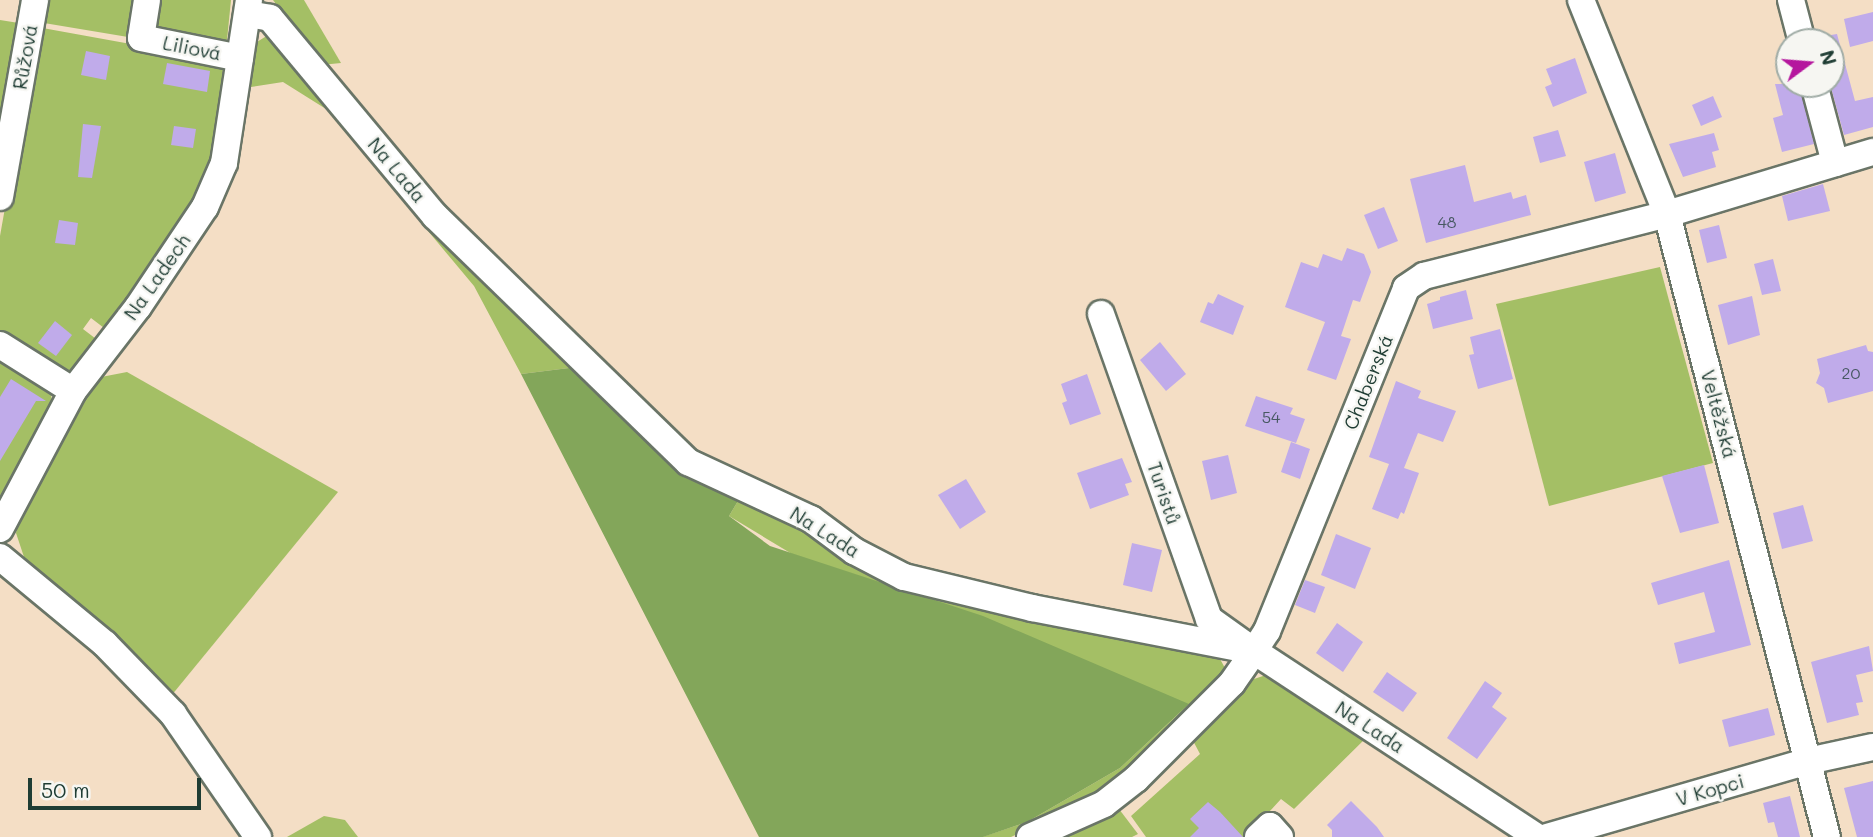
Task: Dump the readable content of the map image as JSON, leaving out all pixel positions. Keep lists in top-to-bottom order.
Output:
{
  "streets": {
    "street": [
      "Liliová",
      "Růžová",
      "Na Lada",
      "Na Ladech",
      "Chaberská",
      "Veltěžská",
      "Turistů",
      "V Kopci"
    ]
  },
  "crossings": [
    ["Liliová", "Na Ladech"],
    ["Na Lada", "Na Ladech"],
    ["Na Lada", "Chaberská"],
    ["Na Lada", "Turistů"],
    ["Chaberská", "Veltěžská"],
    ["Chaberská", "Turistů"],
    ["Veltěžská", "V Kopci"]
  ],
  "house_numbers": ["48", "20", "54"],
  "scale_bar": "50 m",
  "north": "right"
}
